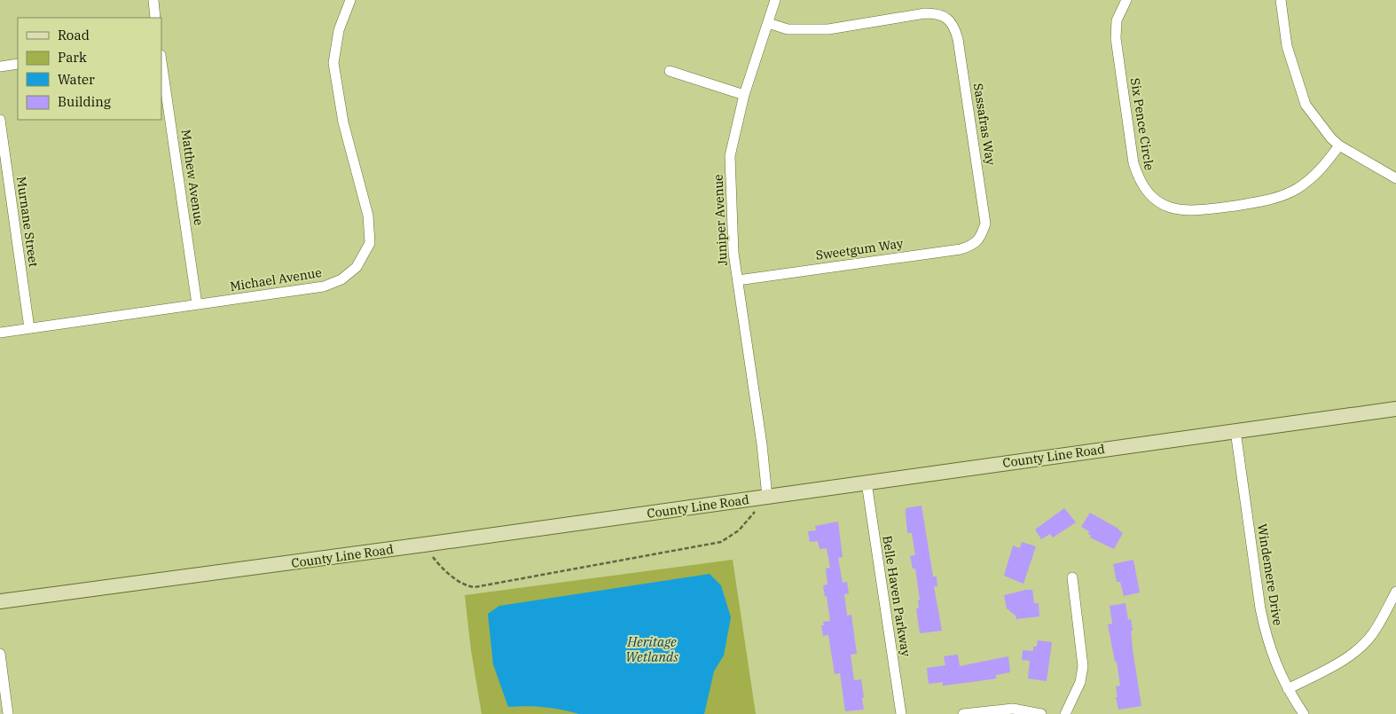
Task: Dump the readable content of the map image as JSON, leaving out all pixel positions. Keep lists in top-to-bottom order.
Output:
{
  "streets": {
    "main road": ["County Line Road"],
    "street": [
      "Sassafras Way",
      "Six Pence Circle",
      "Matthew Avenue",
      "Juniper Avenue",
      "Murnane Street",
      "Sweetgum Way",
      "Michael Avenue",
      "Windemere Drive",
      "Belle Haven Parkway"
    ]
  },
  "crossings": [
    ["Sassafras Way", "Juniper Avenue"],
    ["Sassafras Way", "Sweetgum Way"],
    ["Matthew Avenue", "Michael Avenue"],
    ["Juniper Avenue", "Sweetgum Way"],
    ["Juniper Avenue", "County Line Road"],
    ["Murnane Street", "Michael Avenue"],
    ["County Line Road", "Windemere Drive"],
    ["County Line Road", "Belle Haven Parkway"]
  ],
  "water": ["Heritage Wetlands"],
  "legend": [
    "Road",
    "Park",
    "Water",
    "Building"
  ]
}
